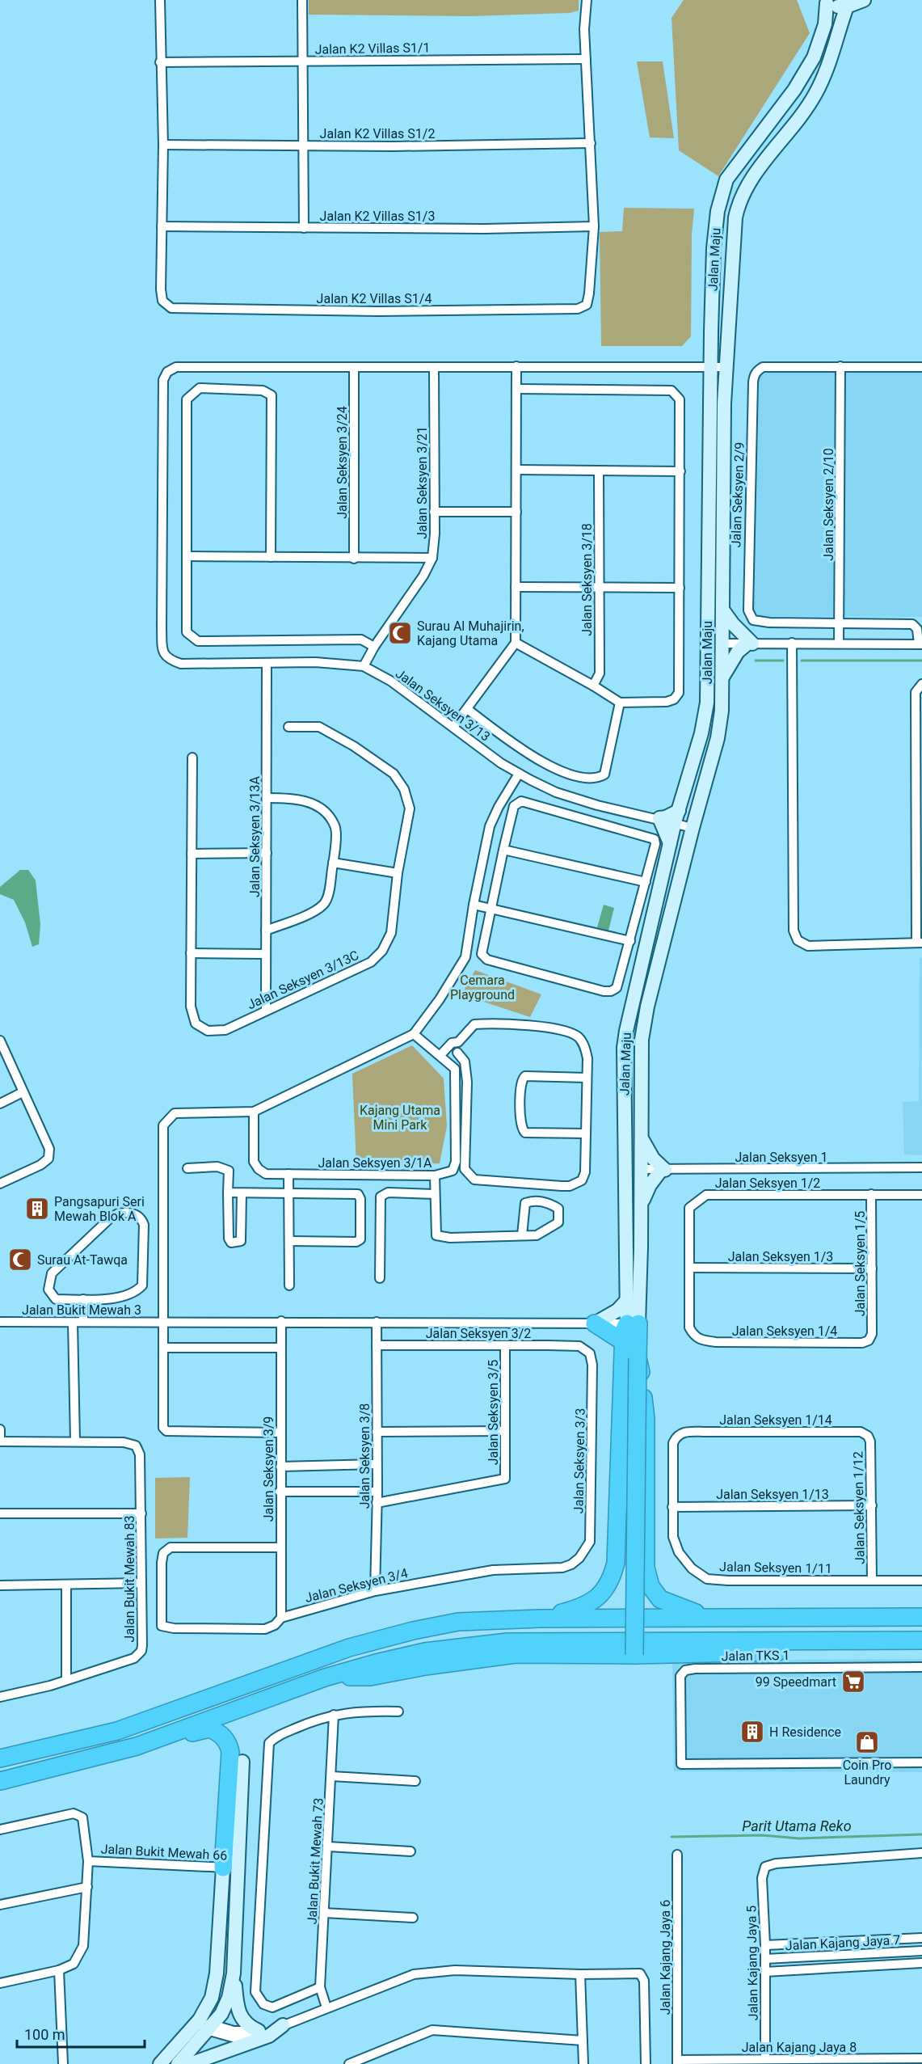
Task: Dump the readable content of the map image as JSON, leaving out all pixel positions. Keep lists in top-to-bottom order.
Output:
{
  "streets": {
    "street": [
      "Jalan K2 Villas S1/1",
      "Jalan K2 Villas S1/2",
      "Jalan K2 Villas S1/3",
      "Jalan Maju",
      "Jalan K2 Villas S1/4",
      "Jalan Seksyen 3/24",
      "Jalan Seksyen 3/21",
      "Jalan Seksyen 2/9",
      "Jalan Seksyen 2/10",
      "Jalan Seksyen 3/18",
      "Jalan Seksyen 3/13",
      "Jalan Seksyen 3/13A",
      "Jalan Seksyen 3/13C",
      "Jalan Seksyen 1",
      "Jalan Seksyen 3/1A",
      "Jalan Seksyen 1/2",
      "Jalan Seksyen 1/3",
      "Jalan Seksyen 1/5",
      "Jalan Bukit Mewah 3",
      "Jalan Seksyen 1/4",
      "Jalan Seksyen 3/2",
      "Jalan Seksyen 3/5",
      "Jalan Seksyen 1/14",
      "Jalan Seksyen 3/8",
      "Jalan Seksyen 3/3",
      "Jalan Seksyen 3/9",
      "Jalan Seksyen 1/13",
      "Jalan Seksyen 1/12",
      "Jalan Seksyen 1/11",
      "Jalan Bukit Mewah 83",
      "Jalan Seksyen 3/4",
      "Jalan TKS 1",
      "Jalan Bukit Mewah 66",
      "Jalan Bukit Mewah 73",
      "Jalan Kajang Jaya 7",
      "Jalan Kajang Jaya 6",
      "Jalan Kajang Jaya 5",
      "Jalan Kajang Jaya 8"
    ]
  },
  "crossings": [
    ["Jalan K2 Villas S1/3", "Jalan K2 Villas S1/4"],
    ["Jalan Maju", "Jalan Seksyen 1"],
    ["Jalan Maju", "Jalan Bukit Mewah 3"],
    ["Jalan Seksyen 3/24", "Jalan Seksyen 3/13"],
    ["Jalan Seksyen 3/21", "Jalan Seksyen 3/13"],
    ["Jalan Seksyen 2/9", "Jalan Seksyen 2/10"],
    ["Jalan Seksyen 3/13", "Jalan Seksyen 3/13A"],
    ["Jalan Seksyen 3/13A", "Jalan Seksyen 3/13C"],
    ["Jalan Seksyen 1/2", "Jalan Seksyen 1/3"],
    ["Jalan Seksyen 1/2", "Jalan Seksyen 1/5"],
    ["Jalan Seksyen 1/2", "Jalan Seksyen 1/4"],
    ["Jalan Seksyen 1/3", "Jalan Seksyen 1/5"],
    ["Jalan Seksyen 1/5", "Jalan Seksyen 1/4"],
    ["Jalan Bukit Mewah 3", "Jalan Seksyen 3/8"],
    ["Jalan Bukit Mewah 3", "Jalan Seksyen 3/9"],
    ["Jalan Seksyen 3/2", "Jalan Seksyen 3/5"],
    ["Jalan Seksyen 3/2", "Jalan Seksyen 3/8"],
    ["Jalan Seksyen 3/2", "Jalan Seksyen 3/3"],
    ["Jalan Seksyen 3/5", "Jalan Seksyen 3/8"],
    ["Jalan Seksyen 1/14", "Jalan Seksyen 1/12"],
    ["Jalan Seksyen 1/14", "Jalan Seksyen 1/11"],
    ["Jalan Seksyen 3/8", "Jalan Seksyen 3/4"],
    ["Jalan Seksyen 3/3", "Jalan Seksyen 3/4"],
    ["Jalan Seksyen 3/9", "Jalan Seksyen 3/4"],
    ["Jalan Seksyen 1/13", "Jalan Seksyen 1/12"],
    ["Jalan Seksyen 1/13", "Jalan Seksyen 1/11"],
    ["Jalan Seksyen 1/12", "Jalan Seksyen 1/11"],
    ["Jalan Kajang Jaya 7", "Jalan Kajang Jaya 5"],
    ["Jalan Kajang Jaya 6", "Jalan Kajang Jaya 8"],
    ["Jalan Kajang Jaya 5", "Jalan Kajang Jaya 8"]
  ],
  "water": ["Parit Utama Reko"],
  "parks": ["Cemara Playground", "Kajang Utama Mini Park"],
  "places": {
    "mosque": ["Surau Al Muhajirin, Kajang Utama", "Surau At-Tawqa"],
    "building": ["Pangsapuri Seri Mewah Blok A", "H Residence"],
    "supermarket": ["99 Speedmart"],
    "shop": ["Coin Pro Laundry"]
  },
  "scale_bar": "100 m"
}
